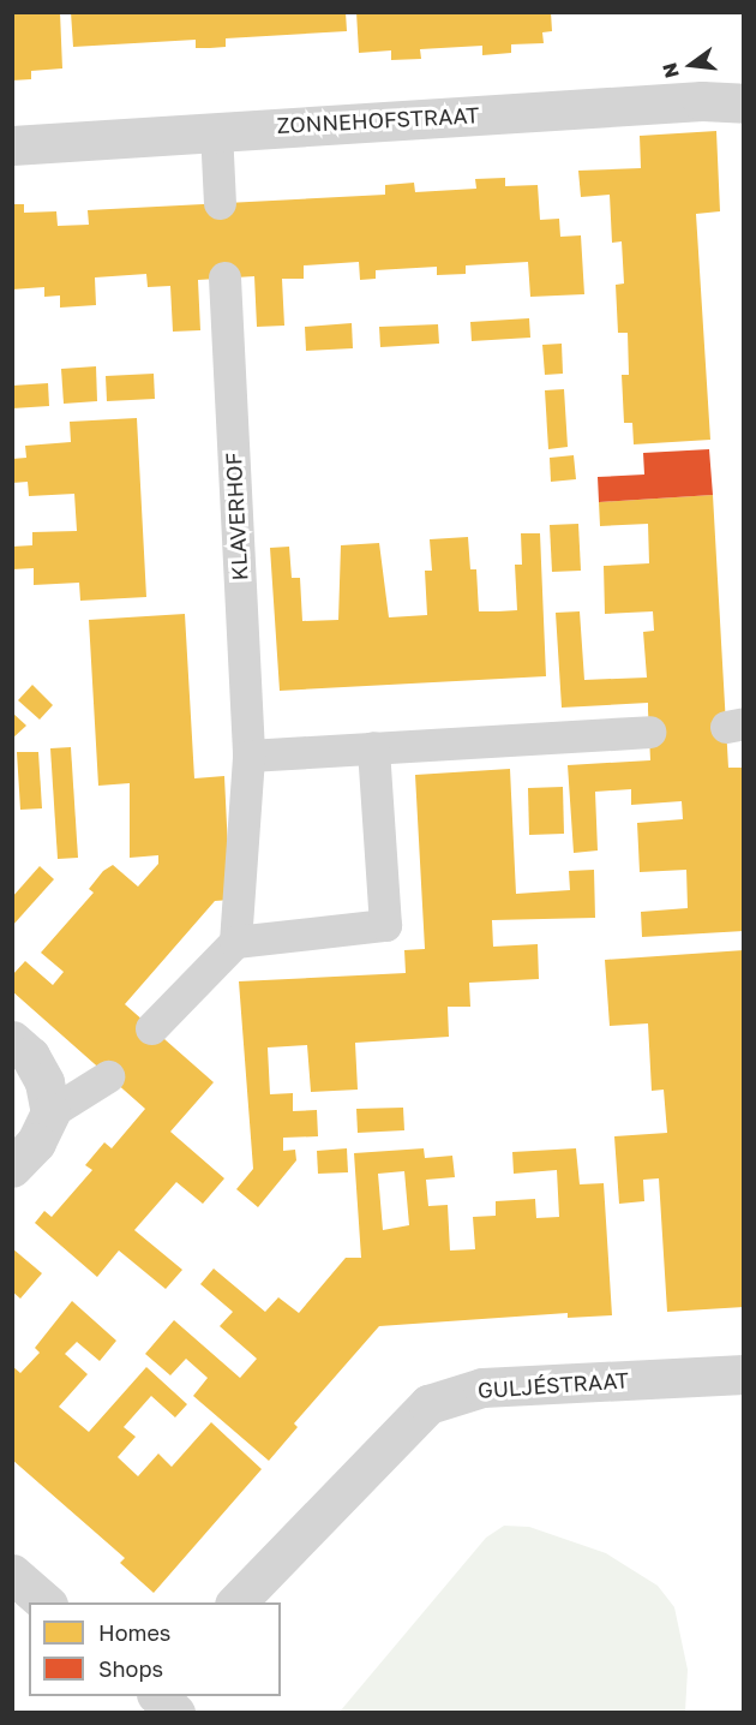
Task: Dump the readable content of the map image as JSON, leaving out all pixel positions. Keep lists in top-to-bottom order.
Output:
{
  "streets": {
    "street": ["ZONNEHOFSTRAAT", "GULJÉSTRAAT"],
    "lane": ["KLAVERHOF"]
  },
  "legend": ["Homes", "Shops"],
  "north": "left"
}
